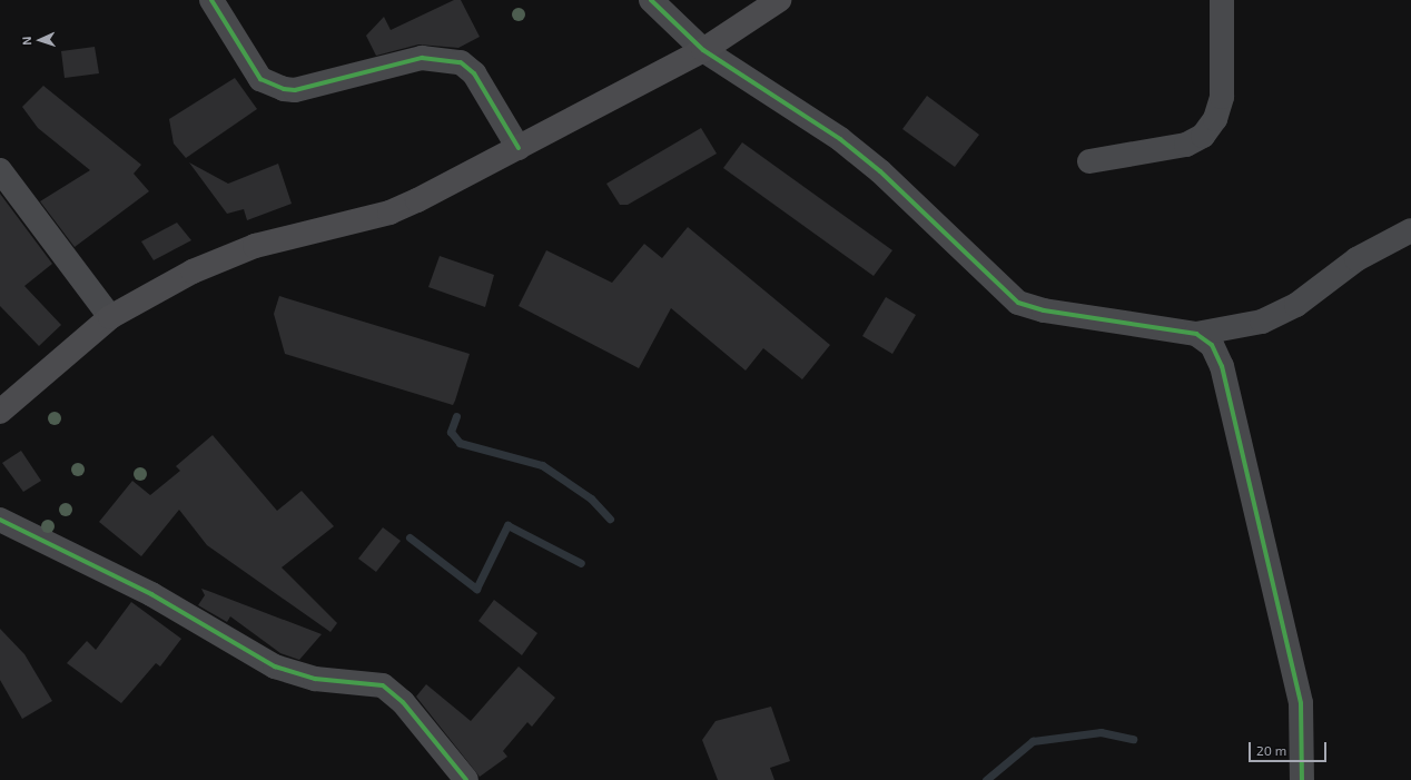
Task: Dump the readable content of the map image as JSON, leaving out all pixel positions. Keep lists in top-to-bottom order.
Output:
{
  "scale_bar": "20 m",
  "north": "left"
}
